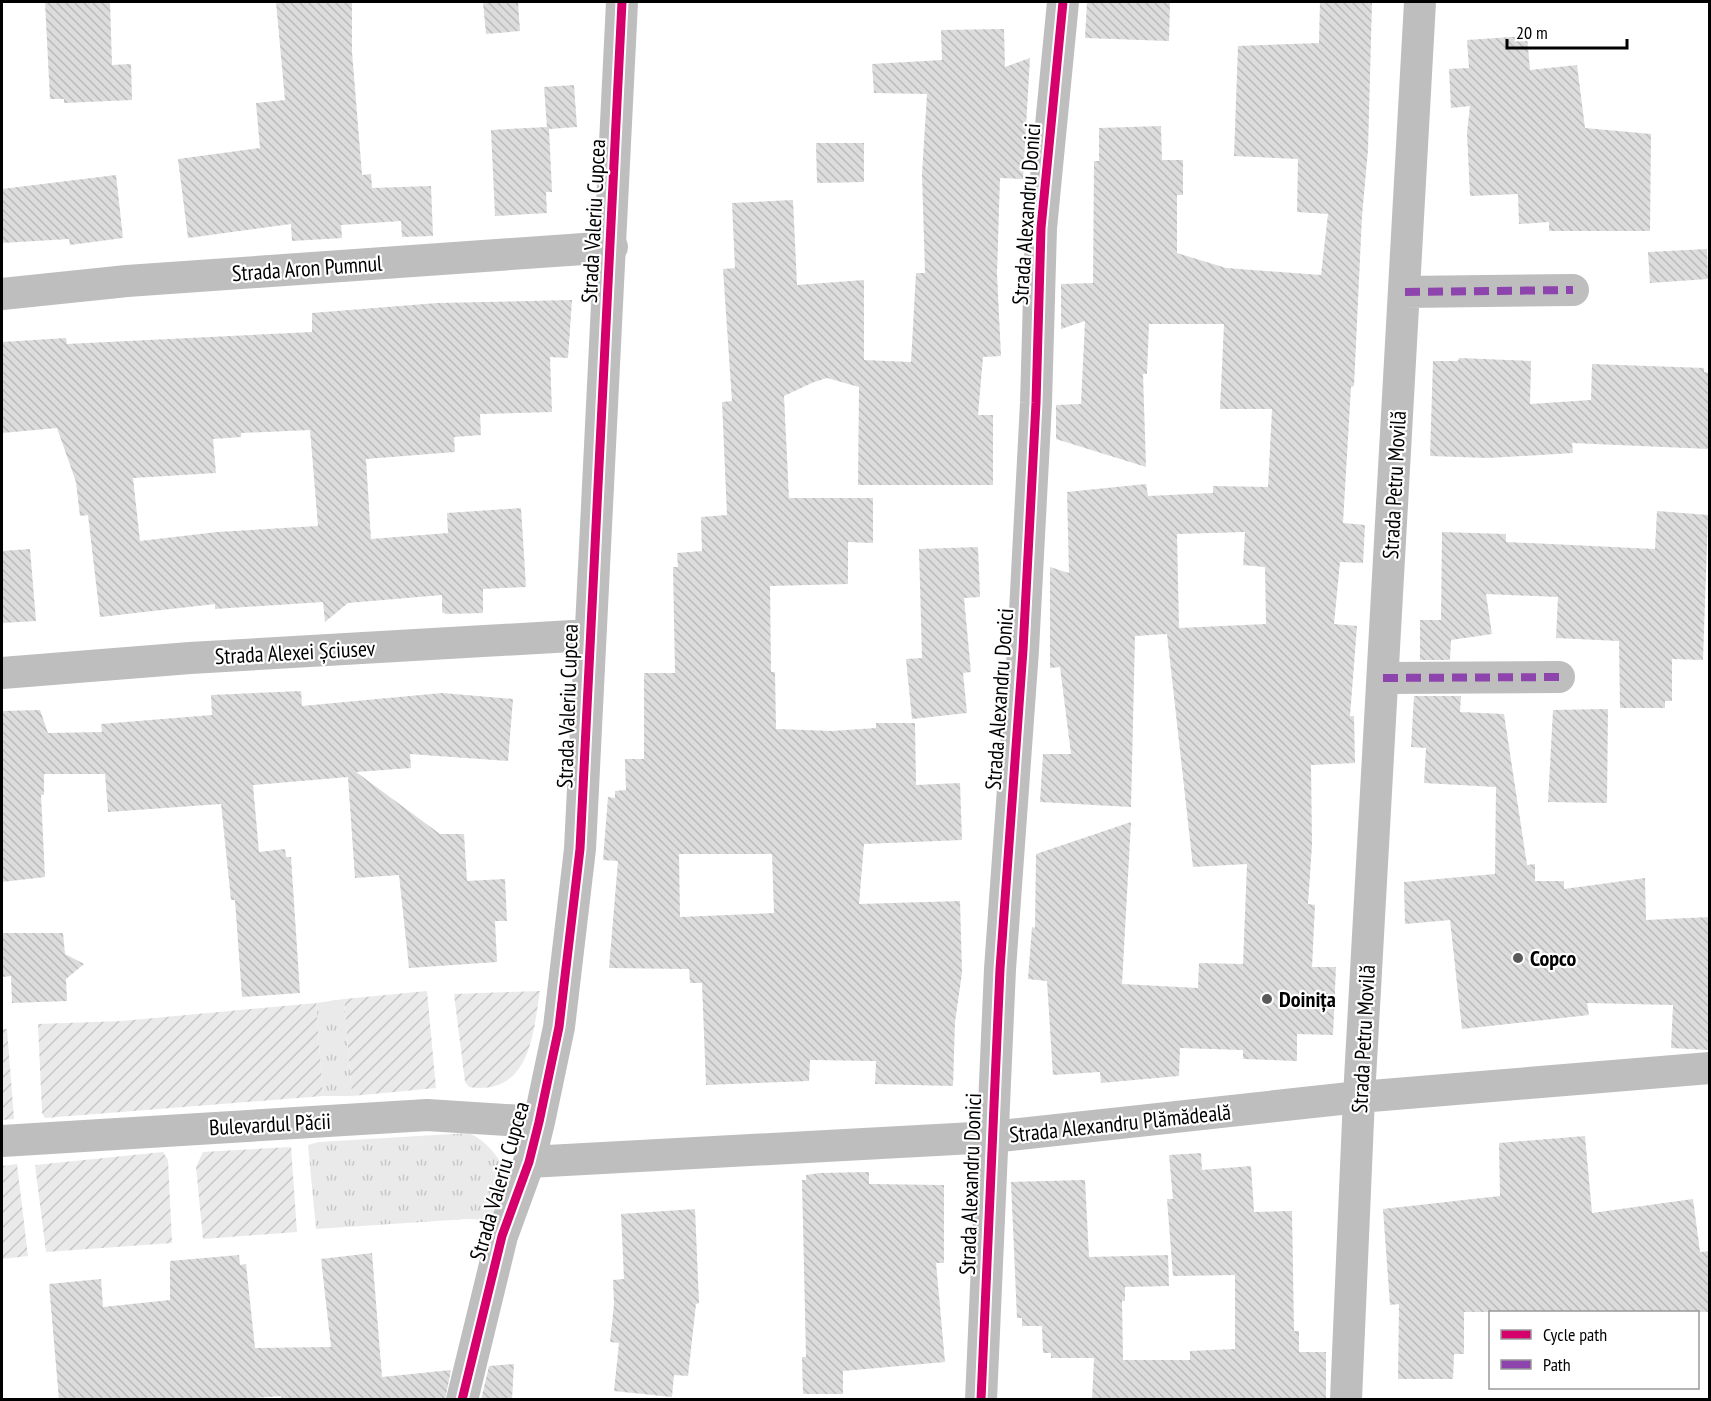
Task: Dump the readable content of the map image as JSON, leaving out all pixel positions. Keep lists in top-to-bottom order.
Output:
{
  "streets": {
    "street": [
      "Strada Alexandru Donici",
      "Strada Valeriu Cupcea",
      "Strada Aron Pumnul",
      "Strada Petru Movilă",
      "Strada Alexei Șciusev",
      "Strada Alexandru Plămădeală",
      "Bulevardul Păcii"
    ]
  },
  "crossings": [
    ["Strada Alexandru Donici", "Strada Alexandru Plămădeală"],
    ["Strada Valeriu Cupcea", "Strada Aron Pumnul"],
    ["Strada Valeriu Cupcea", "Strada Alexei Șciusev"],
    ["Strada Valeriu Cupcea", "Strada Alexandru Plămădeală"],
    ["Strada Valeriu Cupcea", "Bulevardul Păcii"],
    ["Strada Petru Movilă", "Strada Alexandru Plămădeală"]
  ],
  "places": ["Copco", "Doinița"],
  "legend": ["Cycle path", "Path"],
  "scale_bar": "20 m"
}
